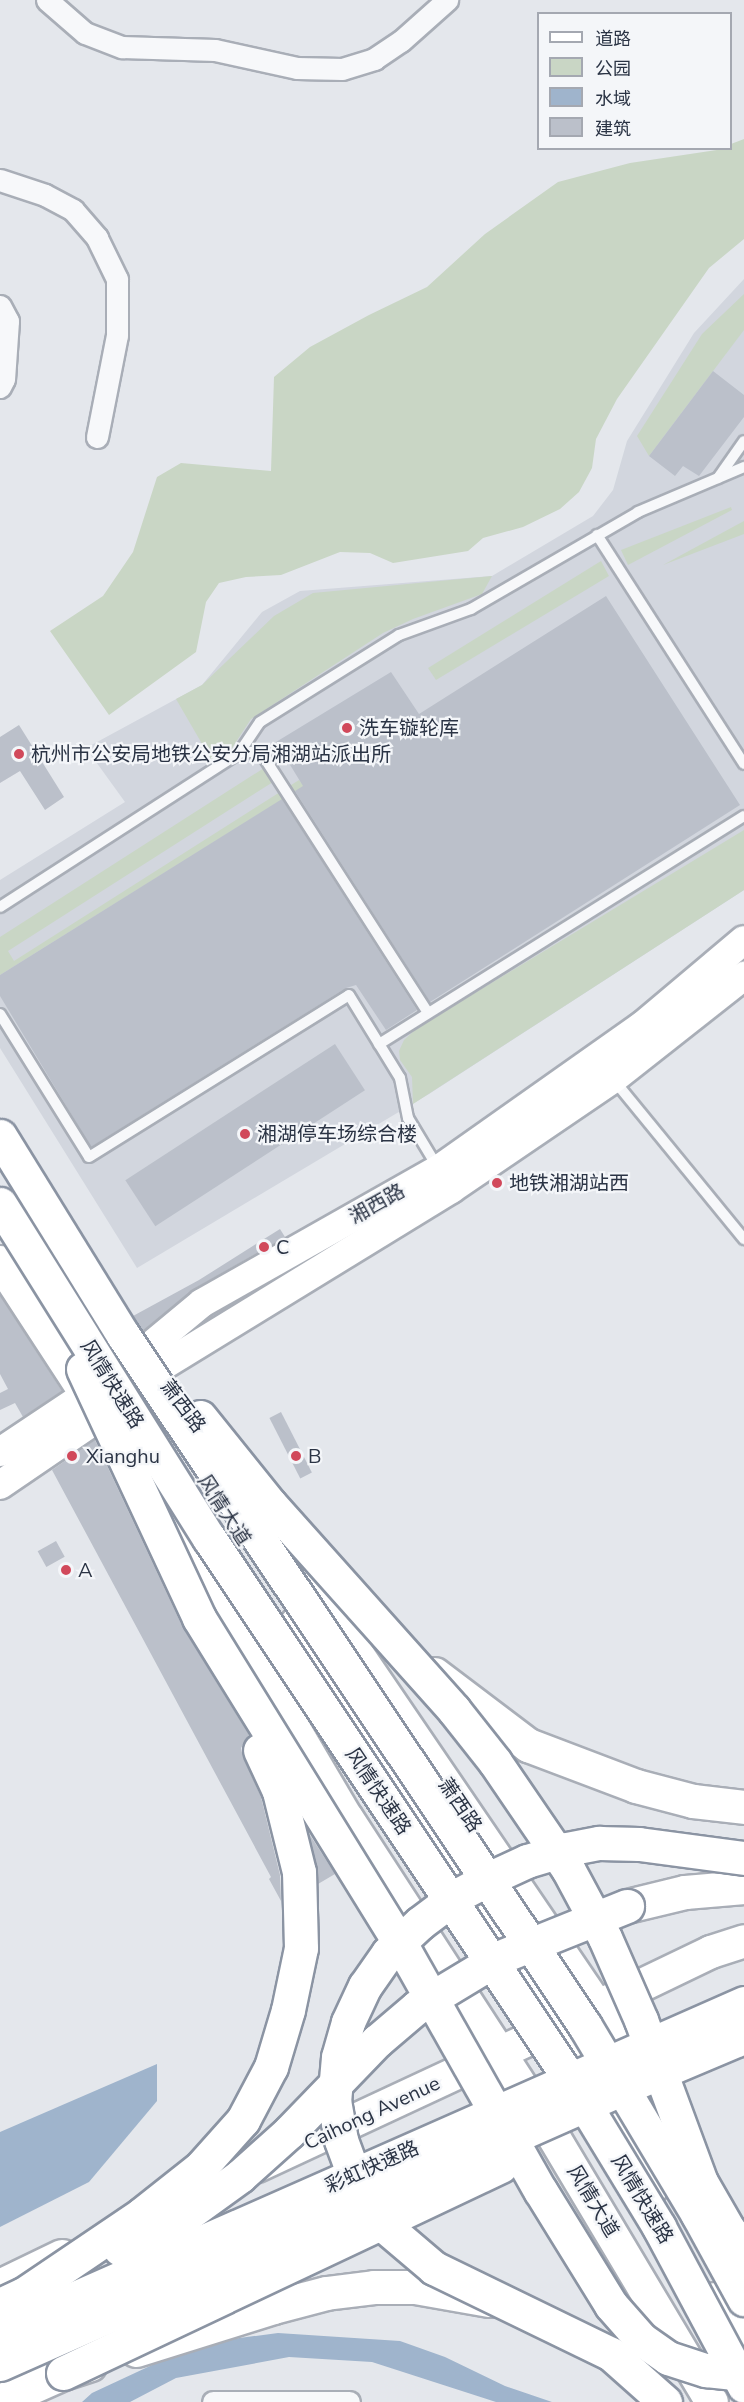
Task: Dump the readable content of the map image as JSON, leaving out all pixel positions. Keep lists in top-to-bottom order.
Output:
{
  "streets": {
    "highway": ["风情快速路", "彩虹快速路"],
    "main road": ["萧西路", "风情大道", "Caihong Avenue"],
    "street": ["湘西路"]
  },
  "crossings": [
    ["湘西路", "萧西路"],
    ["湘西路", "风情大道"],
    ["萧西路", "风情大道"],
    ["萧西路", "Caihong Avenue"],
    ["风情大道", "Caihong Avenue"]
  ],
  "places": [
    "洗车镟轮库",
    "杭州市公安局地铁公安分局湘湖站派出所",
    "湘湖停车场综合楼",
    "地铁湘湖站西",
    "C",
    "Xianghu",
    "B",
    "A"
  ],
  "legend": [
    "道路",
    "公园",
    "水域",
    "建筑"
  ]
}
